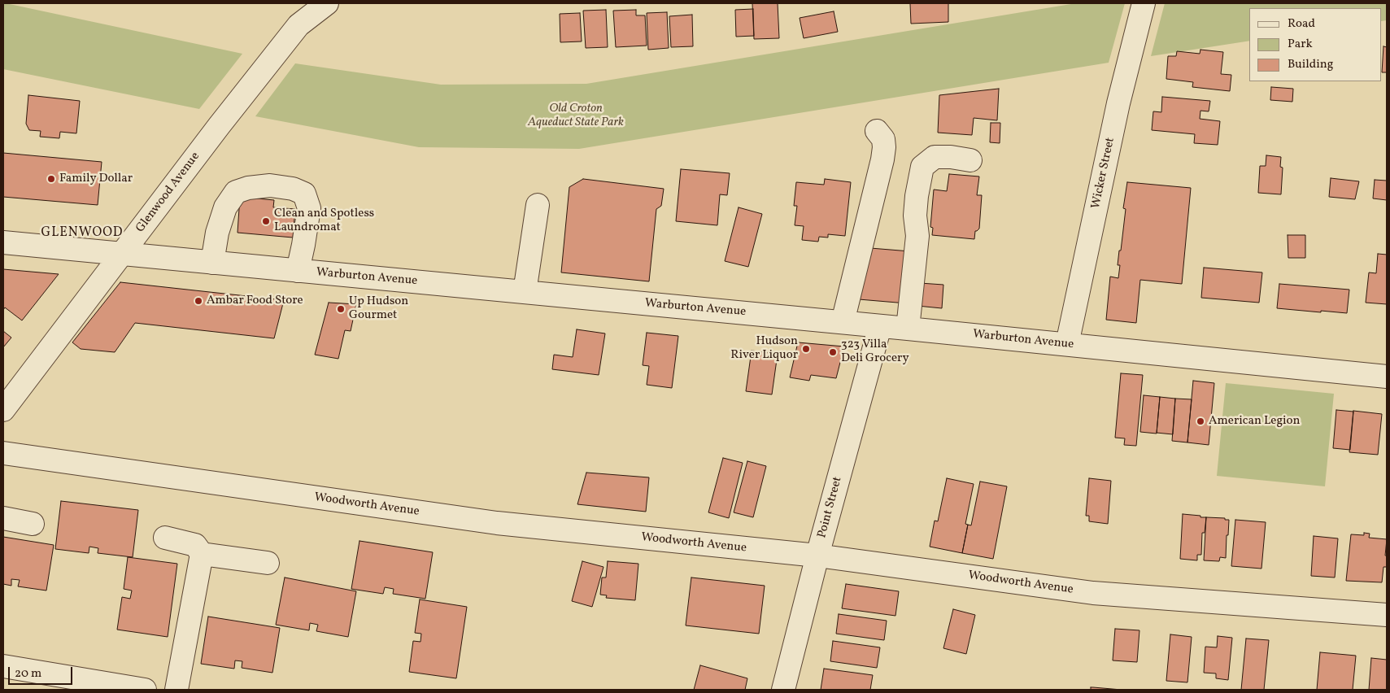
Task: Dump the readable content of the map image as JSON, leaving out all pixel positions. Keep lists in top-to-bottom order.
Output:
{
  "streets": {
    "street": [
      "Wicker Street",
      "Glenwood Avenue",
      "Warburton Avenue",
      "Woodworth Avenue",
      "Point Street"
    ]
  },
  "crossings": [
    ["Wicker Street", "Warburton Avenue"],
    ["Glenwood Avenue", "Warburton Avenue"],
    ["Warburton Avenue", "Point Street"],
    ["Woodworth Avenue", "Point Street"]
  ],
  "districts": ["GLENWOOD"],
  "parks": ["Old Croton Aqueduct State Park"],
  "places": [
    "Family Dollar",
    "Clean and Spotless Laundromat",
    "Ambar Food Store",
    "Up Hudson Gourmet",
    "Hudson River Liquor",
    "323 Villa Deli Grocery",
    "American Legion"
  ],
  "legend": ["Road", "Park", "Building"],
  "scale_bar": "20 m"
}
